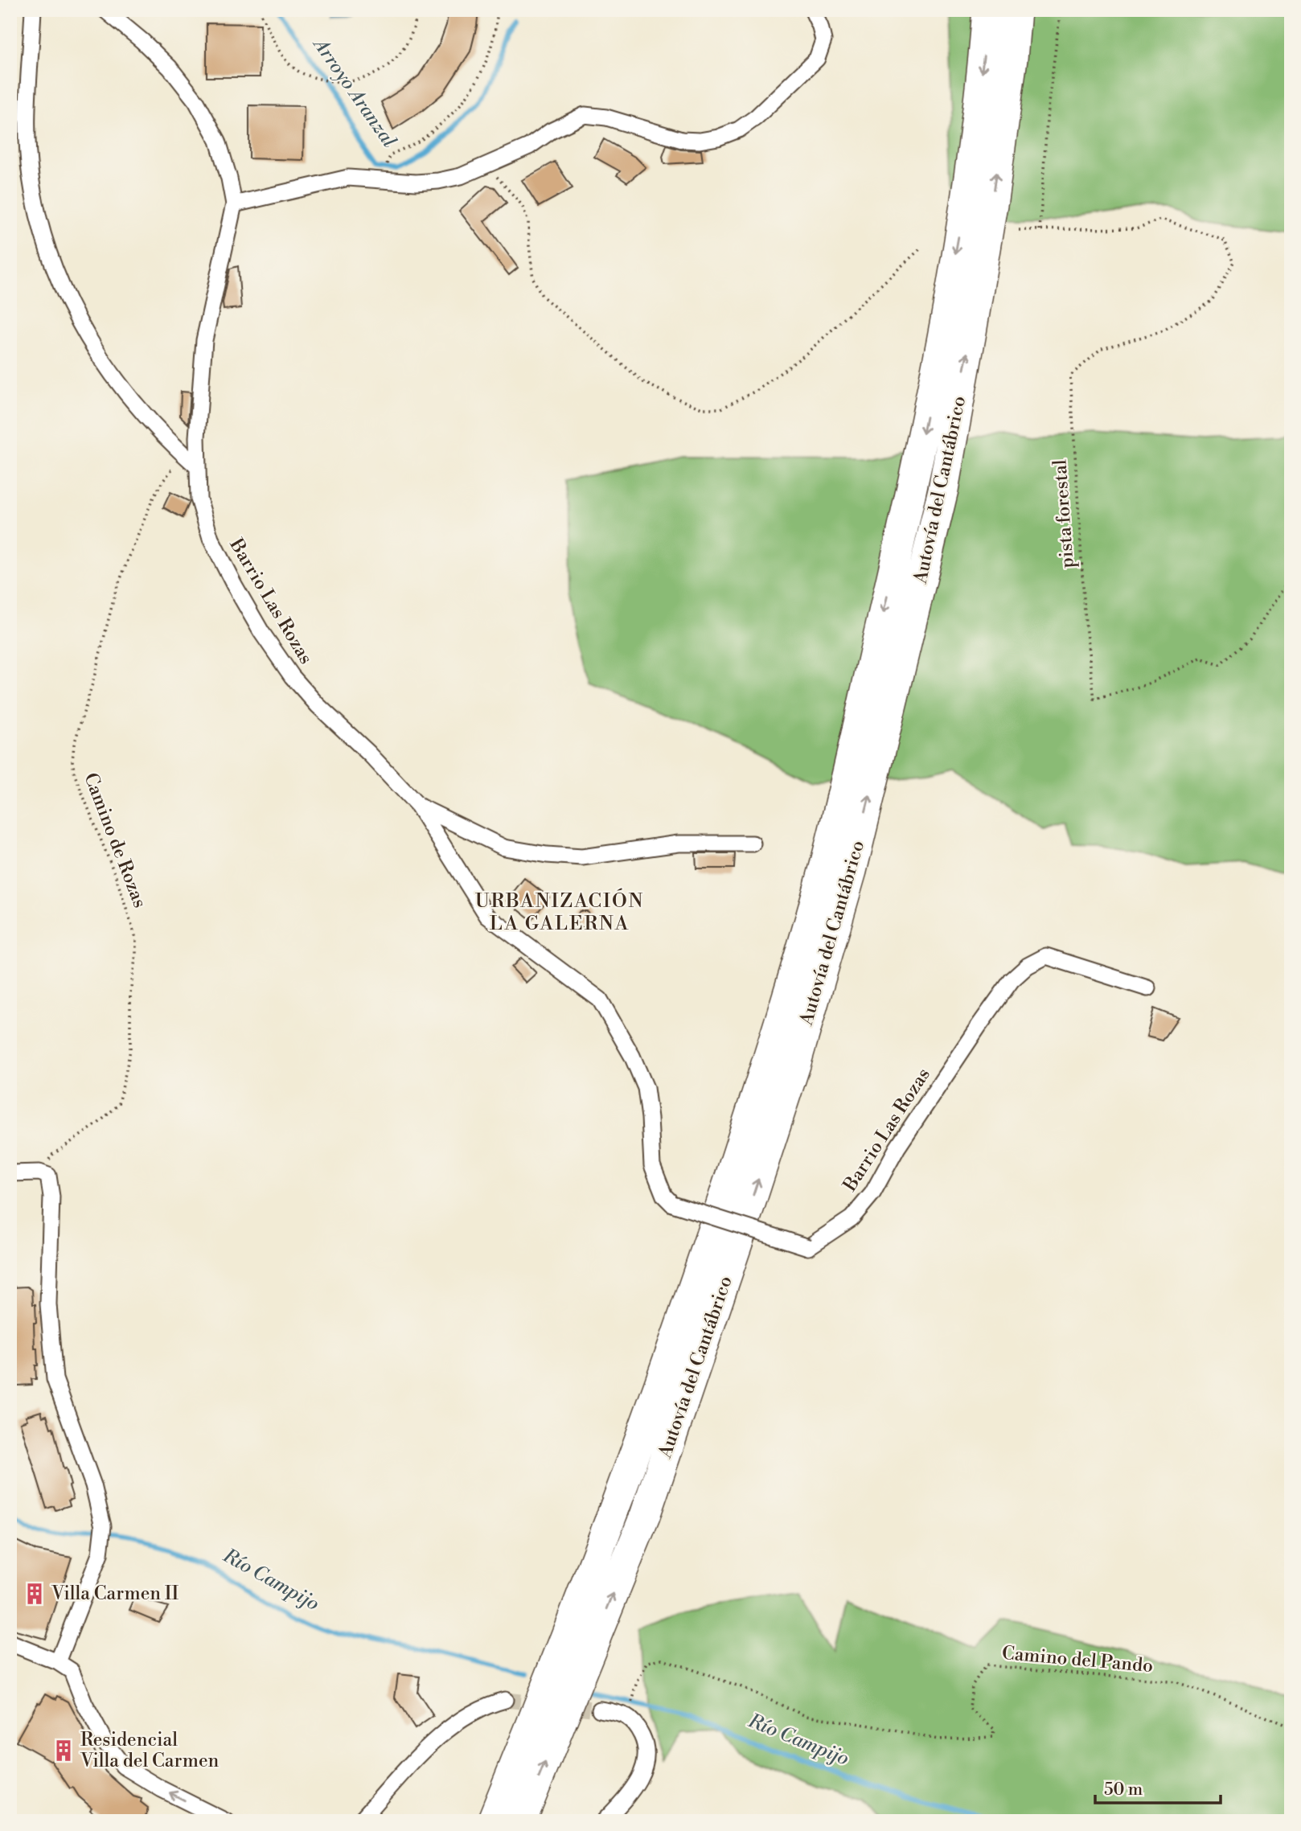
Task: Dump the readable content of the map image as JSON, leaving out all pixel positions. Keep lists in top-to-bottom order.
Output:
{
  "streets": {
    "highway": ["Autovía del Cantábrico"],
    "street": ["Barrio Las Rozas"],
    "path": ["pista forestal", "Camino de Rozas", "Camino del Pando"]
  },
  "districts": ["URBANIZACIÓN LA GALERNA"],
  "water": ["Arroyo Aranzal", "Río Campijo"],
  "places": {
    "building": ["Villa Carmen II", "Residencial Villa del Carmen"]
  },
  "scale_bar": "50 m"
}
